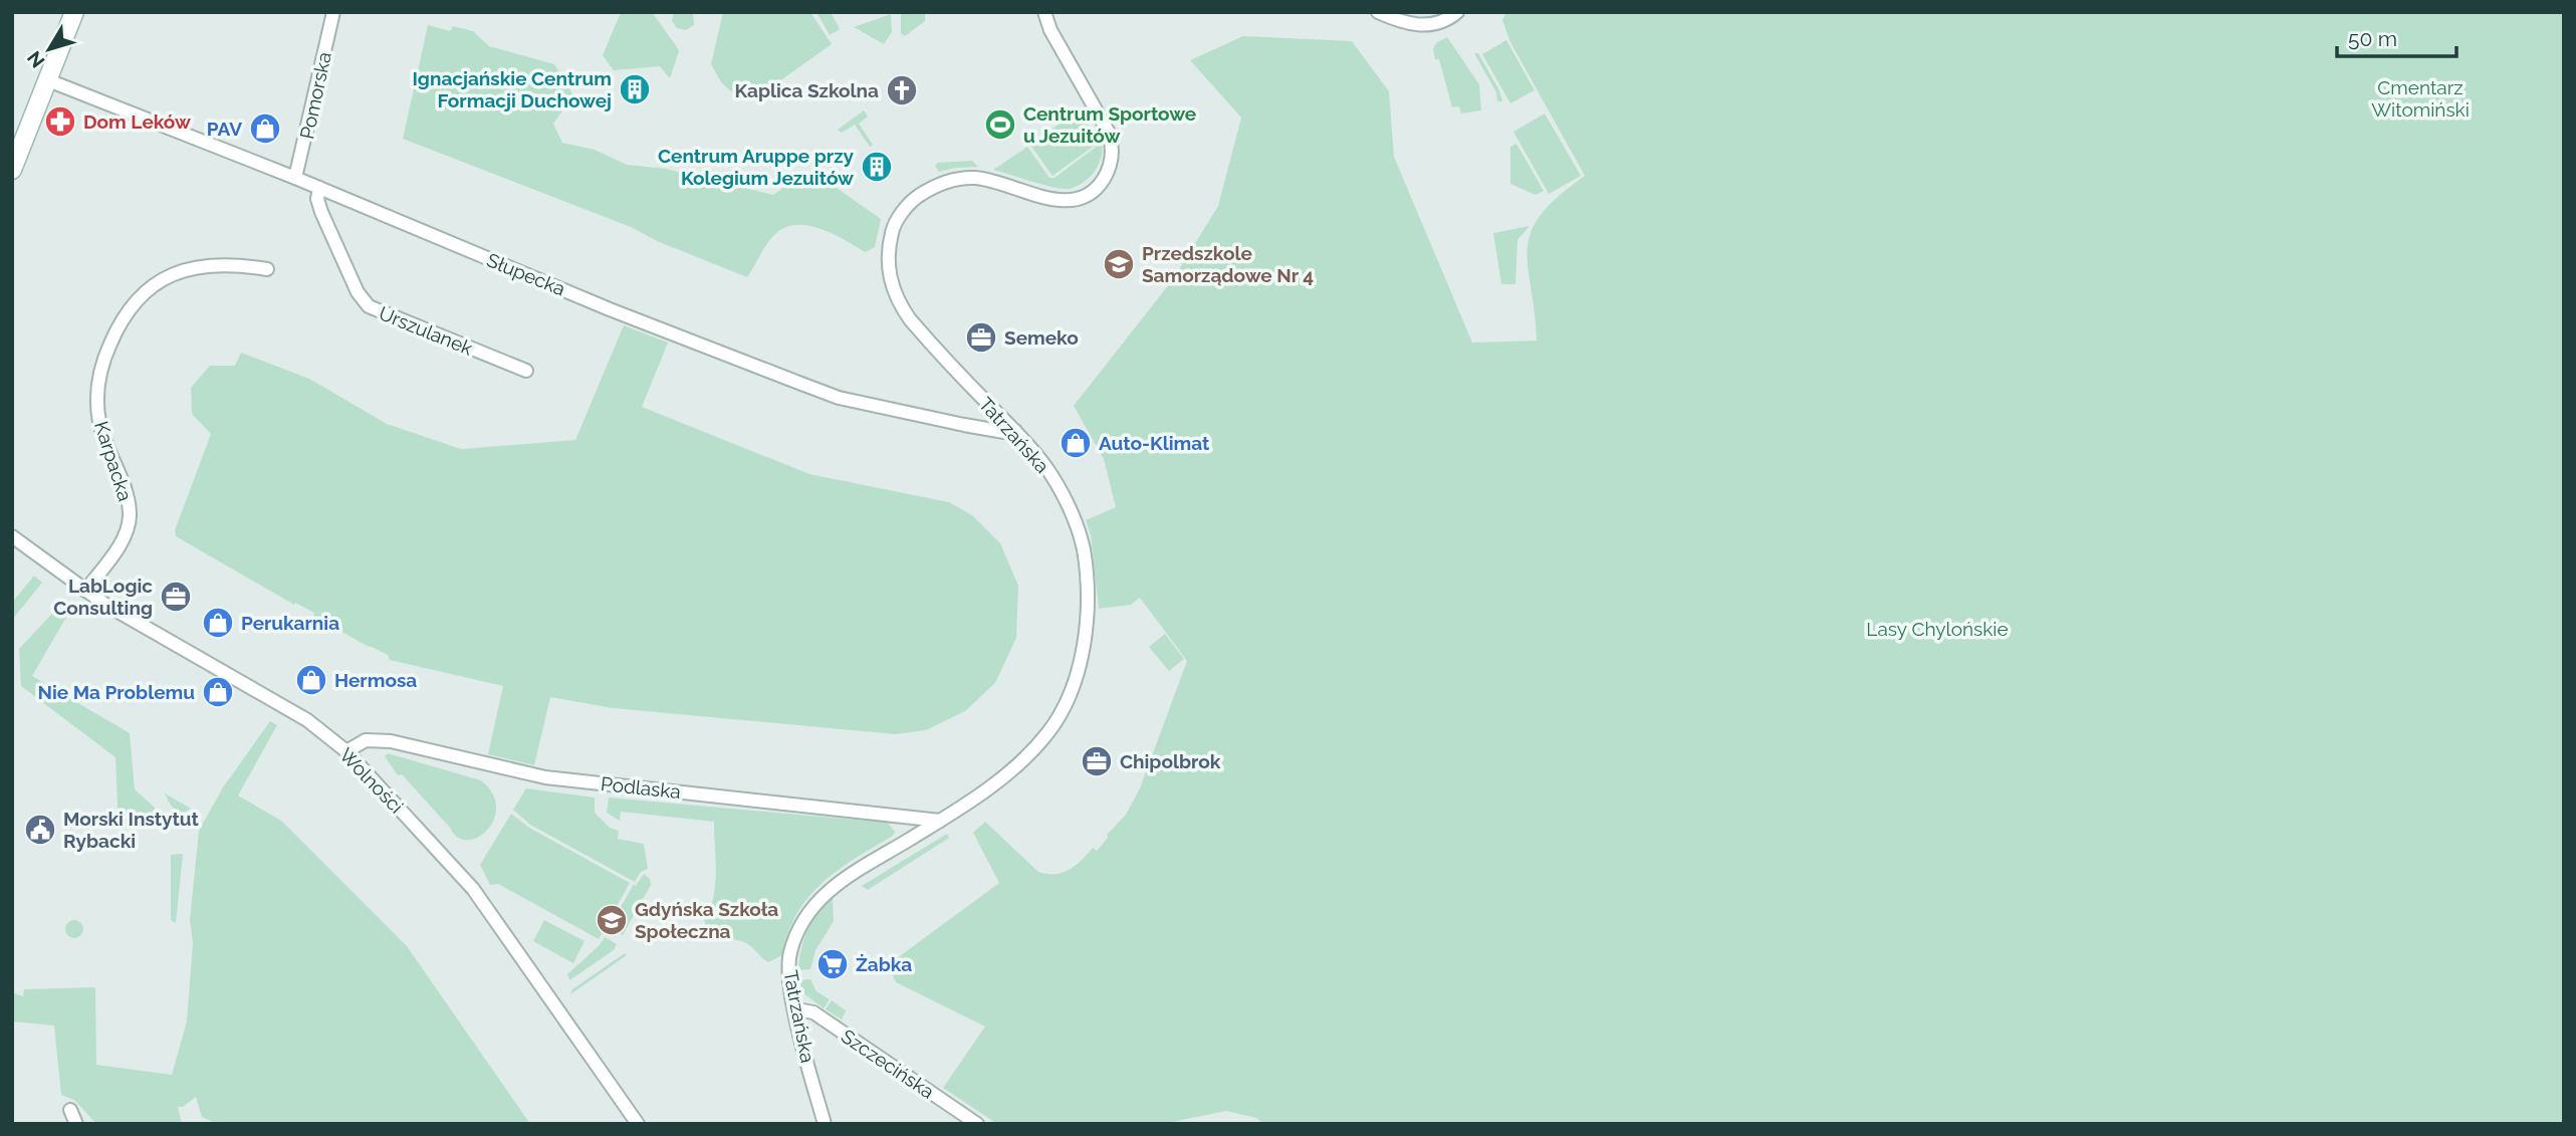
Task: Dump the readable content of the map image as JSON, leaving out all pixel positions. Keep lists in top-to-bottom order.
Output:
{
  "streets": {
    "street": [
      "Pomorska",
      "Słupecka",
      "Urszulanek",
      "Tatrzańska",
      "Karpacka",
      "Wolności",
      "Podlaska",
      "Szczecińska"
    ]
  },
  "crossings": [
    ["Pomorska", "Słupecka"],
    ["Słupecka", "Urszulanek"],
    ["Słupecka", "Tatrzańska"],
    ["Tatrzańska", "Podlaska"],
    ["Tatrzańska", "Szczecińska"],
    ["Karpacka", "Wolności"],
    ["Wolności", "Podlaska"]
  ],
  "parks": ["Cmentarz Witomiński", "Lasy Chylońskie"],
  "places": {
    "building": ["Ignacjańskie Centrum Formacji Duchowej", "Centrum Aruppe przy Kolegium Jezuitów"],
    "church": ["Kaplica Szkolna"],
    "pharmacy": ["Dom Leków"],
    "sports": ["Centrum Sportowe u Jezuitów"],
    "shop": [
      "PAV",
      "Auto-Klimat",
      "Perukarnia",
      "Hermosa",
      "Nie Ma Problemu"
    ],
    "school or university": ["Przedszkole Samorządowe Nr 4", "Gdyńska Szkoła Społeczna"],
    "office": ["Semeko", "LabLogic Consulting", "Chipolbrok"],
    "public building": ["Morski Instytut Rybacki"],
    "supermarket": ["Żabka"]
  },
  "scale_bar": "50 m",
  "north": "bottom left"
}
